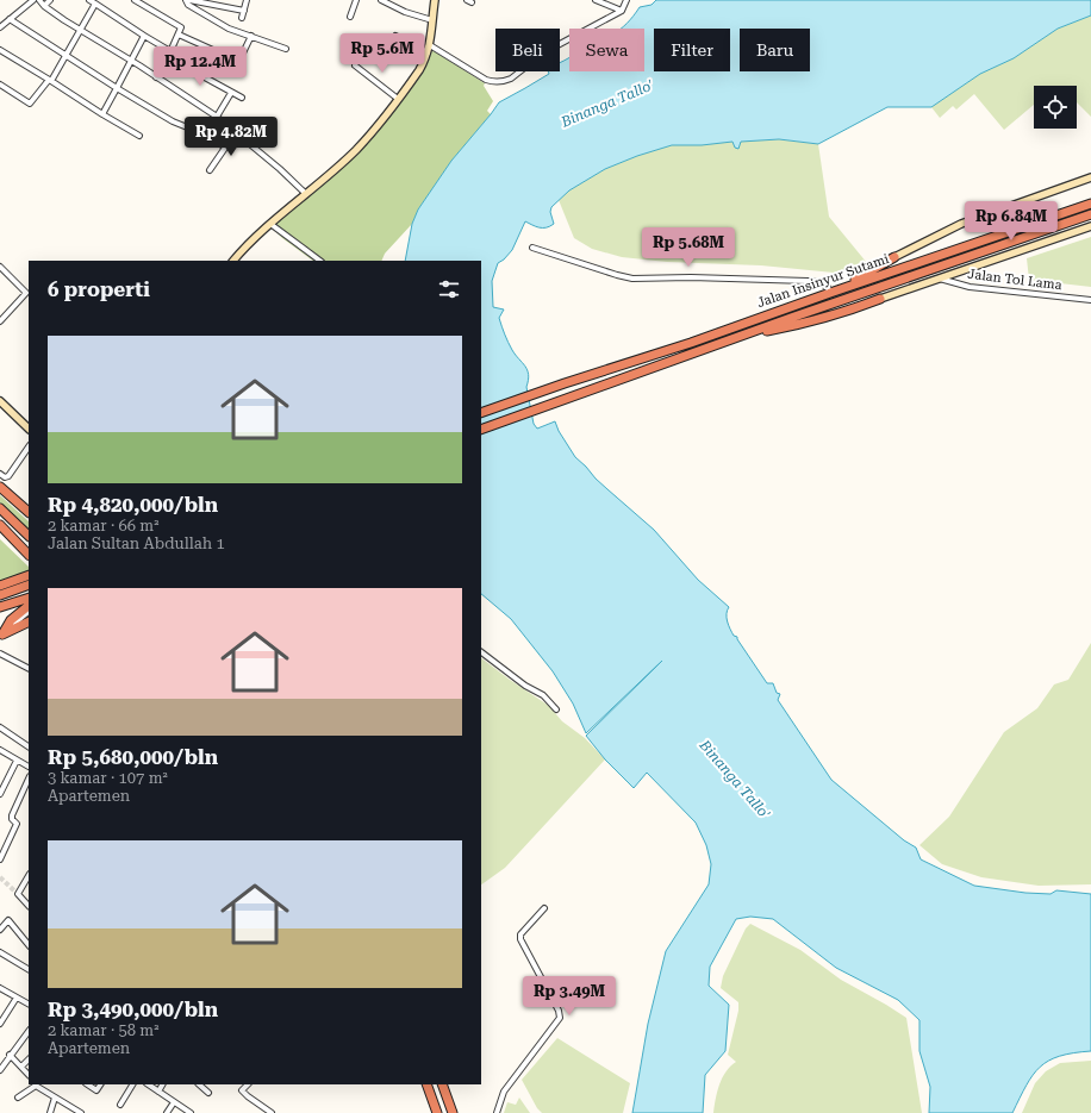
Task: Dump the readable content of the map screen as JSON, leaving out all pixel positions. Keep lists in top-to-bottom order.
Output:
{
  "streets": {
    "highway": ["Jalan Insinyur Sutami"],
    "street": ["Jalan Tol Lama"]
  },
  "water": ["Binanga Tallo'"],
  "page": {
    "chip": [
      "Beli",
      "Sewa",
      "Filter",
      "Baru"
    ],
    "price": [
      "Rp 5.6M",
      "Rp 12.4M",
      "Rp 4.82M",
      "Rp 6.84M",
      "Rp 5.68M",
      "Rp 3.49M"
    ],
    "heading": "6 properti",
    "list": [
      {
        "name": "Rp 4,820,000/bln",
        "note": "2 kamar · 66 m² · Jalan Sultan Abdullah 1"
      },
      {
        "name": "Rp 5,680,000/bln",
        "note": "3 kamar · 107 m² · Apartemen"
      },
      {
        "name": "Rp 3,490,000/bln",
        "note": "2 kamar · 58 m² · Apartemen"
      }
    ]
  }
}
